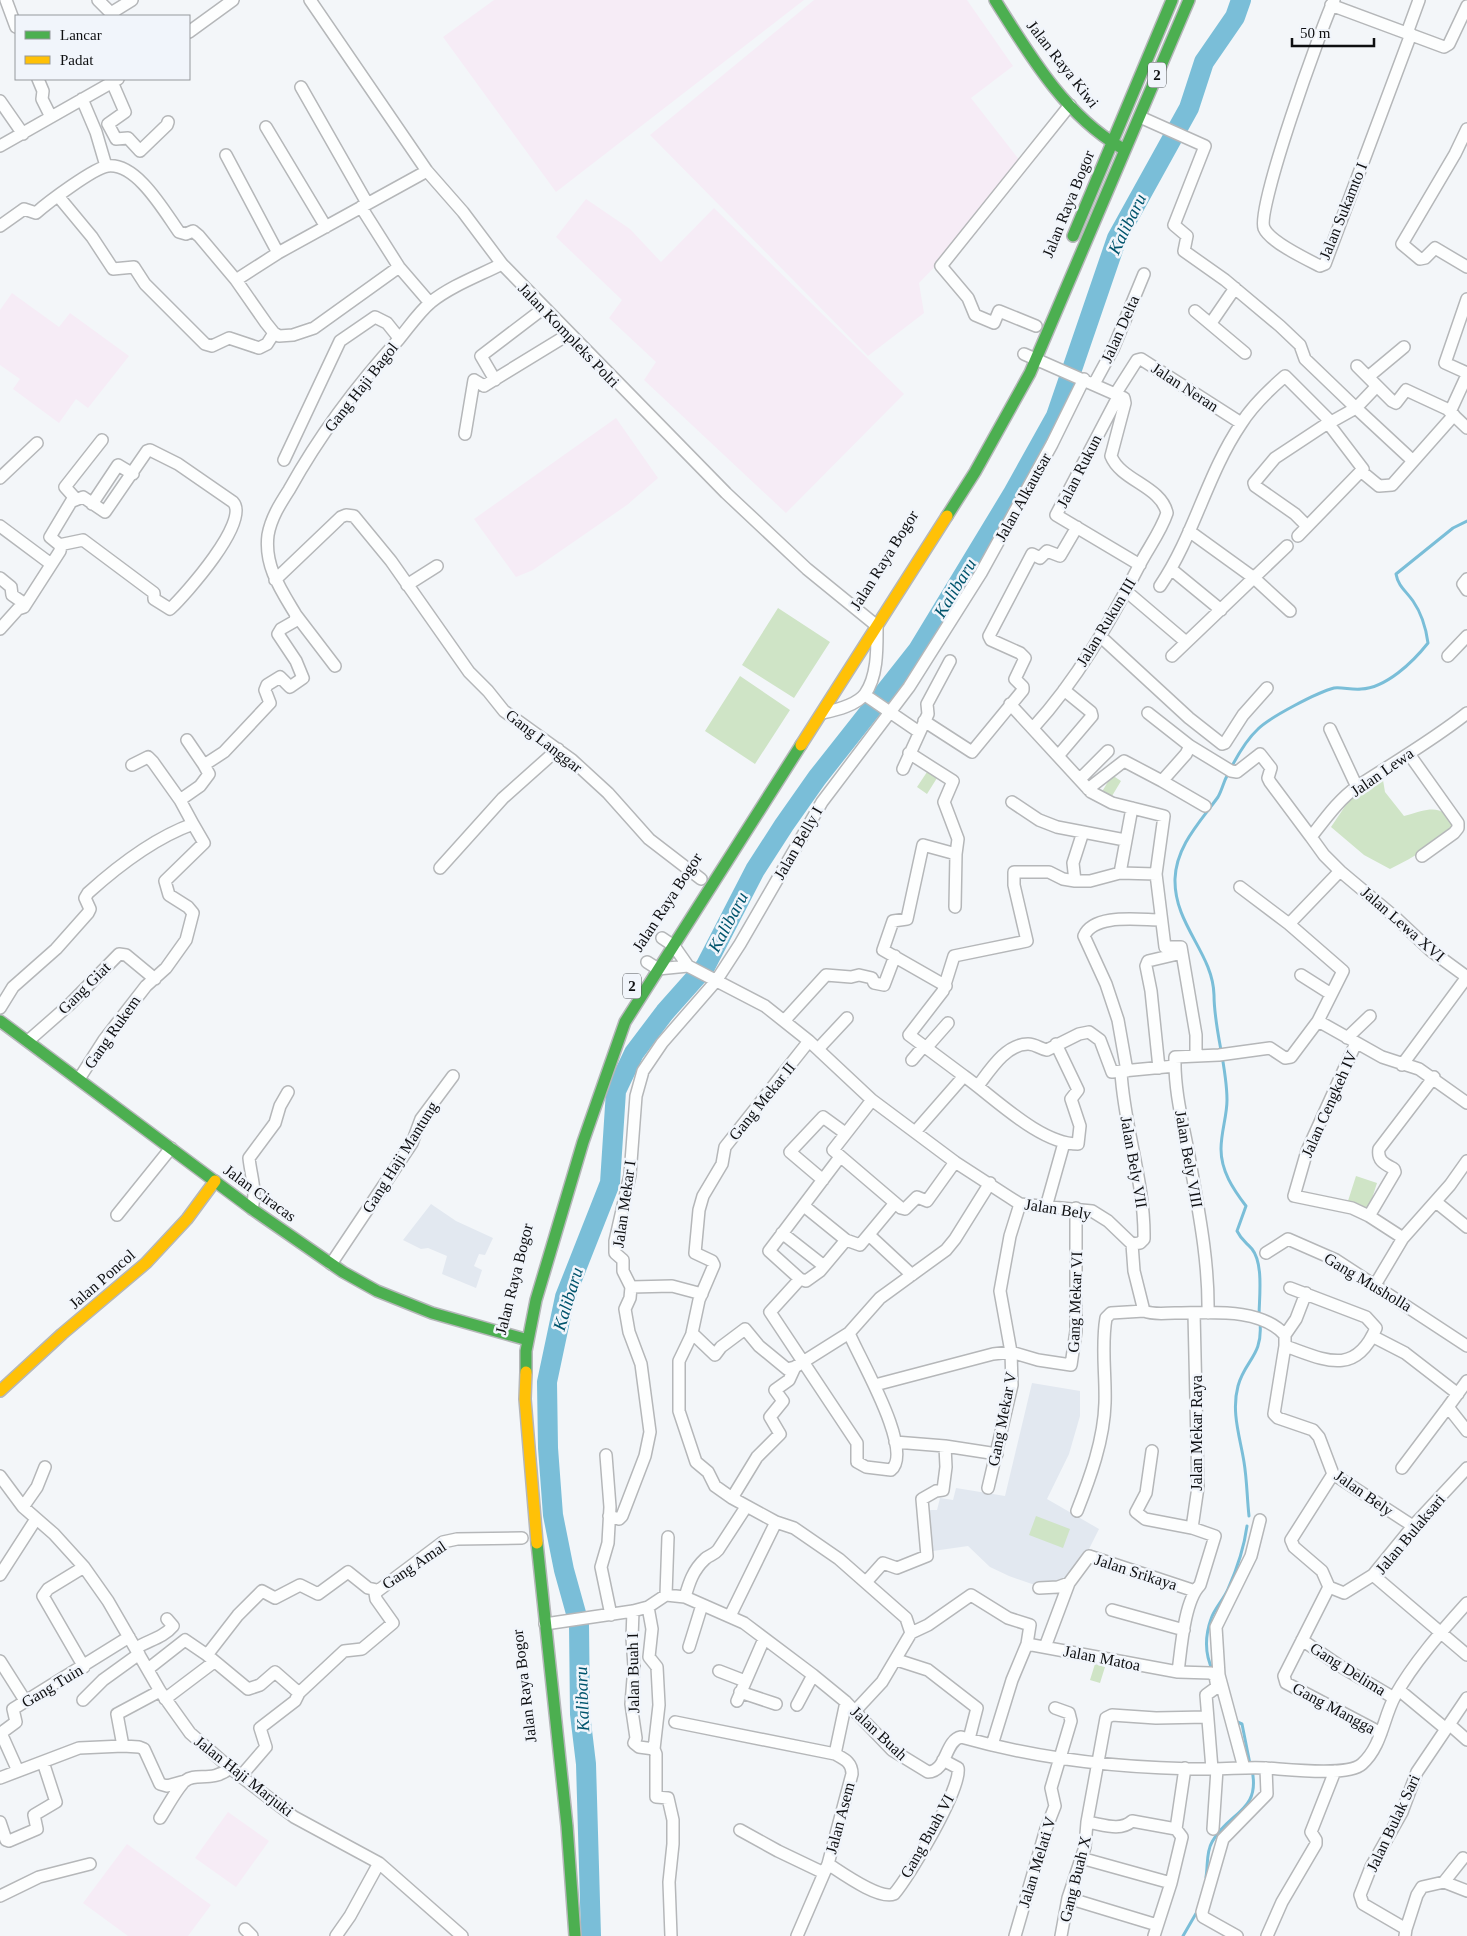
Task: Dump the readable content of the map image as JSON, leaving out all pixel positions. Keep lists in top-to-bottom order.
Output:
{
  "streets": {
    "main road": [
      "Jalan Raya Kiwi",
      "2",
      "Jalan Raya Bogor",
      "Jalan Ciracas",
      "Jalan Poncol"
    ],
    "street": [
      "Jalan Sukamto I",
      "Jalan Delta",
      "Jalan Kompleks Polri",
      "Gang Haji Bagol",
      "Jalan Neran",
      "Jalan Rukun",
      "Jalan Alkautsar",
      "Jalan Rukun III",
      "Gang Langgar",
      "Jalan Lewa",
      "Jalan Belly I",
      "Jalan Lewa XVI",
      "Gang Giat",
      "Gang Rukem",
      "Gang Mekar II",
      "Jalan Cengkeh IV",
      "Gang Haji Mantung",
      "Jalan Bely VIII",
      "Jalan Bely VII",
      "Jalan Mekar I",
      "Jalan Bely",
      "Gang Musholla",
      "Gang Mekar VI",
      "Gang Mekar V",
      "Jalan Mekar Raya",
      "Jalan Bulaksari",
      "Gang Amal",
      "Jalan Srikaya",
      "Jalan Matoa",
      "Gang Delima",
      "Jalan Buah I",
      "Gang Tuin",
      "Gang Mangga",
      "Jalan Buah",
      "Jalan Haji Marjuki",
      "Jalan Asem",
      "Jalan Bulak Sari",
      "Gang Buah VI",
      "Jalan Melati V",
      "Gang Buah X"
    ]
  },
  "crossings": [
    ["Jalan Raya Kiwi", "Jalan Raya Bogor"],
    ["Jalan Raya Bogor", "Jalan Kompleks Polri"],
    ["Jalan Raya Bogor", "Gang Langgar"],
    ["Jalan Raya Bogor", "Jalan Ciracas"],
    ["Jalan Raya Bogor", "Jalan Bely"],
    ["Jalan Delta", "Jalan Alkautsar"],
    ["Jalan Kompleks Polri", "Gang Haji Bagol"],
    ["Gang Haji Bagol", "Gang Langgar"],
    ["Jalan Neran", "Jalan Rukun"],
    ["Jalan Neran", "Jalan Rukun III"],
    ["Jalan Rukun", "Jalan Rukun III"],
    ["Jalan Alkautsar", "Jalan Belly I"],
    ["Jalan Belly I", "Jalan Mekar I"],
    ["Jalan Belly I", "Jalan Bely"],
    ["Gang Giat", "Gang Rukem"],
    ["Gang Giat", "Jalan Ciracas"],
    ["Gang Rukem", "Jalan Ciracas"],
    ["Gang Mekar II", "Jalan Bely"],
    ["Gang Haji Mantung", "Jalan Ciracas"],
    ["Jalan Bely VII", "Jalan Bely"],
    ["Jalan Ciracas", "Jalan Poncol"],
    ["Jalan Mekar I", "Jalan Bely"],
    ["Jalan Bely", "Gang Mekar VI"],
    ["Jalan Bely", "Gang Mekar V"],
    ["Jalan Bely", "Jalan Bulaksari"],
    ["Gang Mekar VI", "Gang Mekar V"],
    ["Gang Amal", "Jalan Haji Marjuki"],
    ["Jalan Srikaya", "Jalan Matoa"],
    ["Jalan Matoa", "Gang Buah X"],
    ["Gang Delima", "Gang Mangga"],
    ["Gang Delima", "Jalan Bulak Sari"],
    ["Gang Tuin", "Jalan Haji Marjuki"],
    ["Jalan Buah", "Gang Buah VI"],
    ["Jalan Asem", "Gang Buah VI"]
  ],
  "water": ["Kalibaru"],
  "legend": ["Lancar", "Padat"],
  "scale_bar": "50 m"
}
